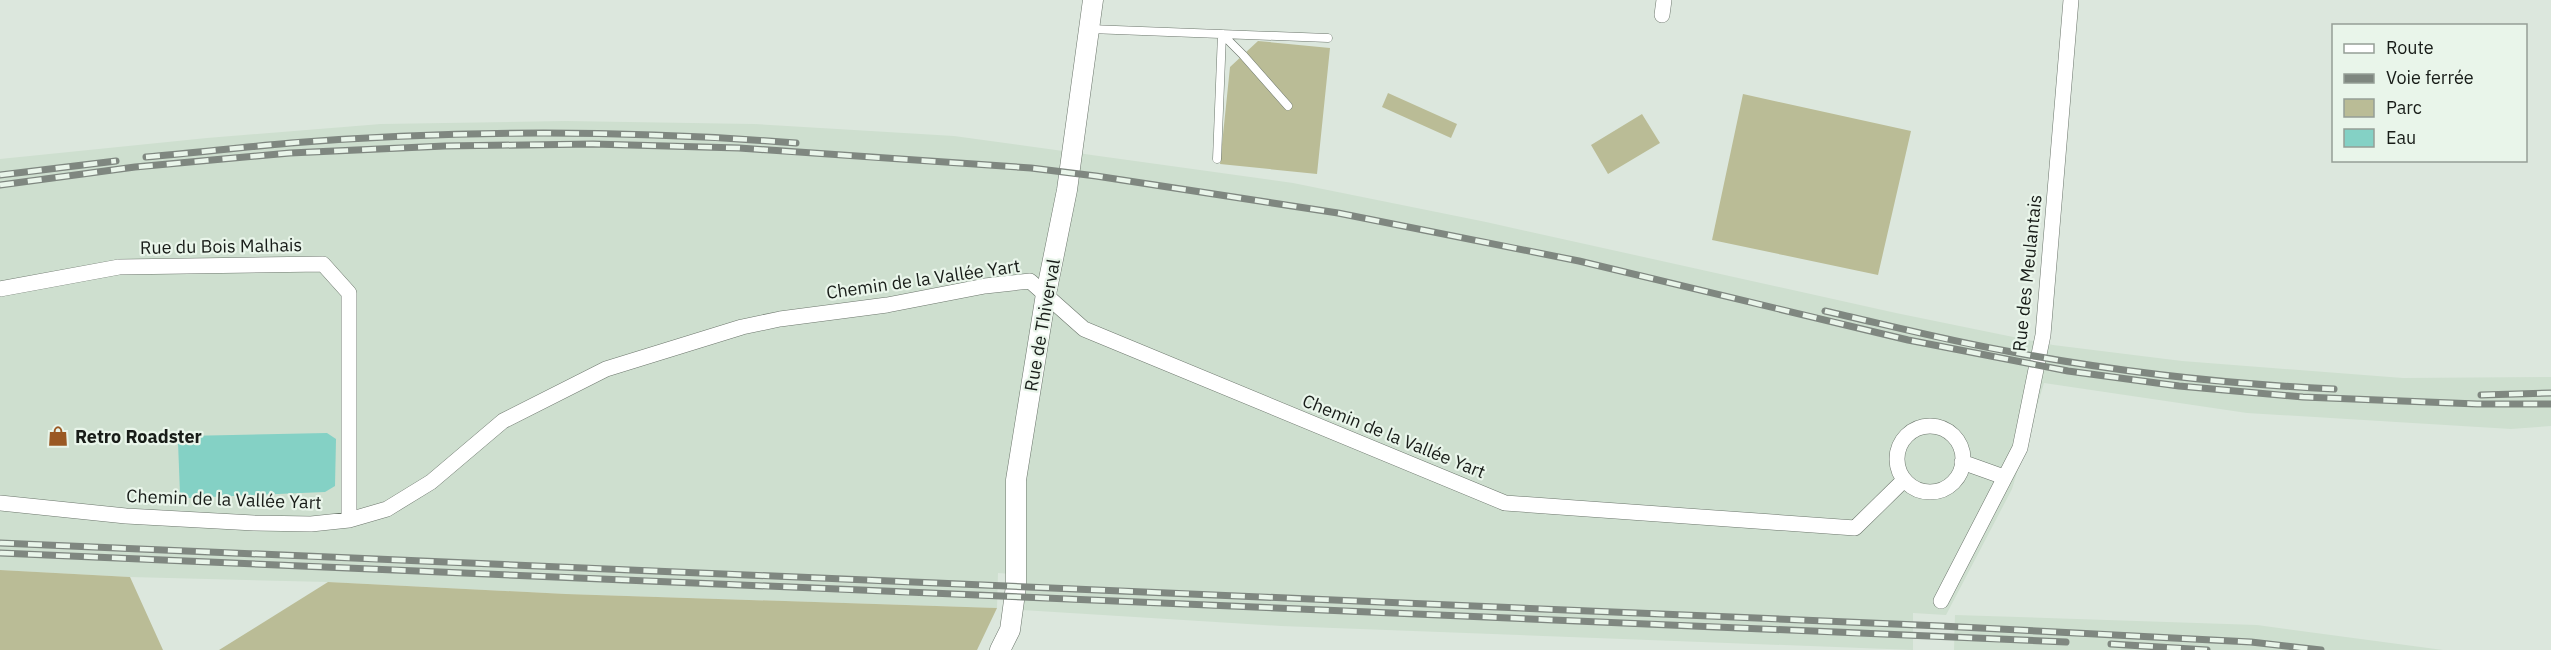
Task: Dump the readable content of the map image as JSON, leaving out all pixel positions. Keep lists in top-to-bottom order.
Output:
{
  "streets": {
    "street": [
      "Rue du Bois Malhais",
      "Rue des Meulantais",
      "Chemin de la Vallée Yart",
      "Rue de Thiverval"
    ]
  },
  "crossings": [
    ["Rue du Bois Malhais", "Chemin de la Vallée Yart"],
    ["Chemin de la Vallée Yart", "Rue de Thiverval"]
  ],
  "places": {
    "shop": ["Retro Roadster"]
  },
  "legend": [
    "Route",
    "Voie ferrée",
    "Parc",
    "Eau"
  ]
}
